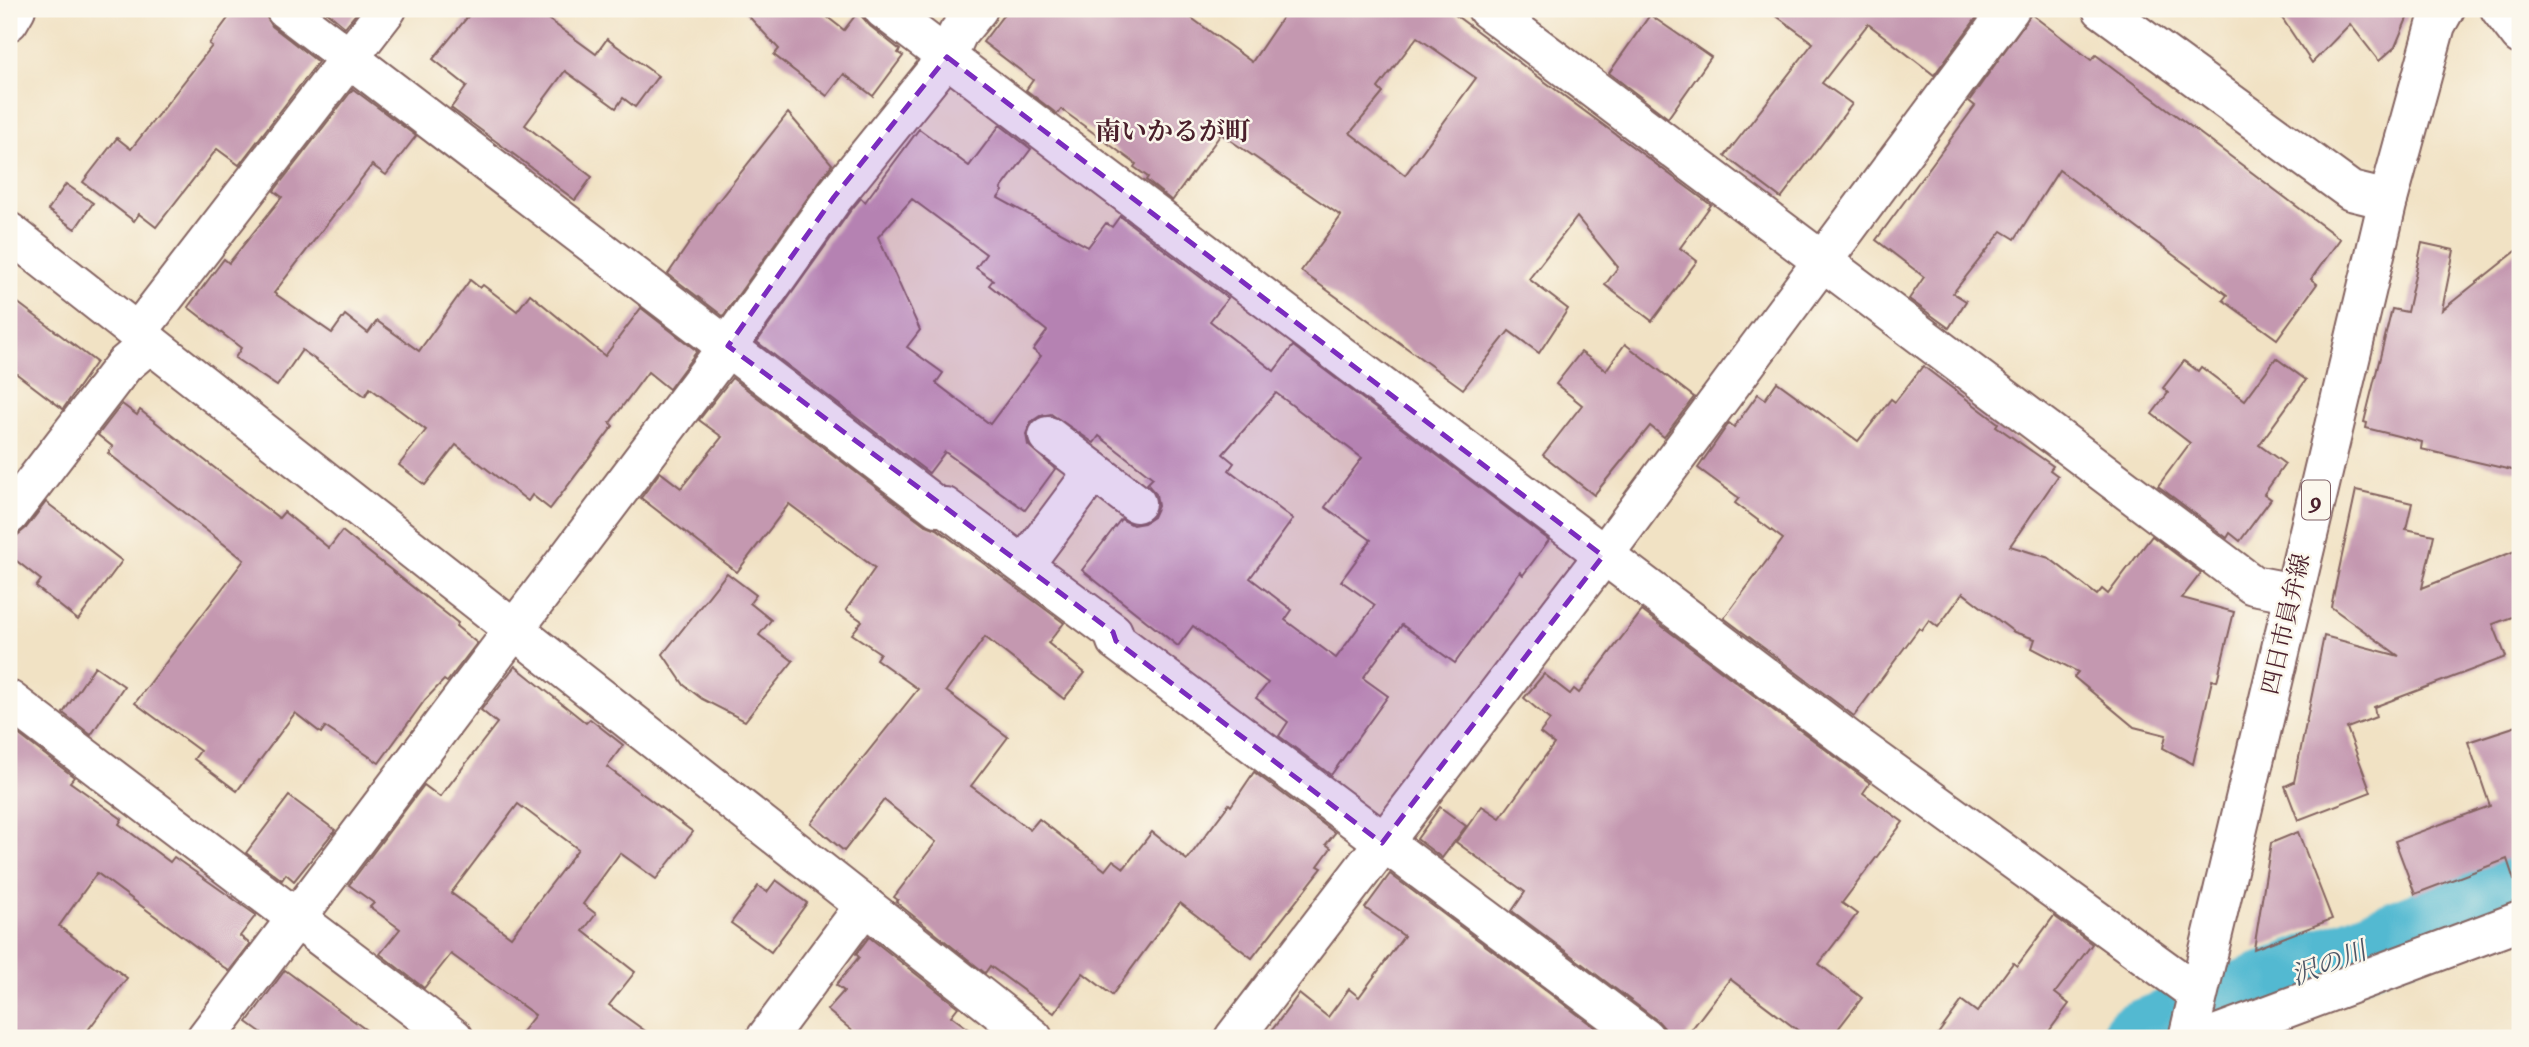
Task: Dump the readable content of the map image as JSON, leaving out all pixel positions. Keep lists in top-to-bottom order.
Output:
{
  "streets": {
    "street": ["9", "四日市員弁線"]
  },
  "districts": ["南いかるが町"],
  "water": ["沢の川"]
}
